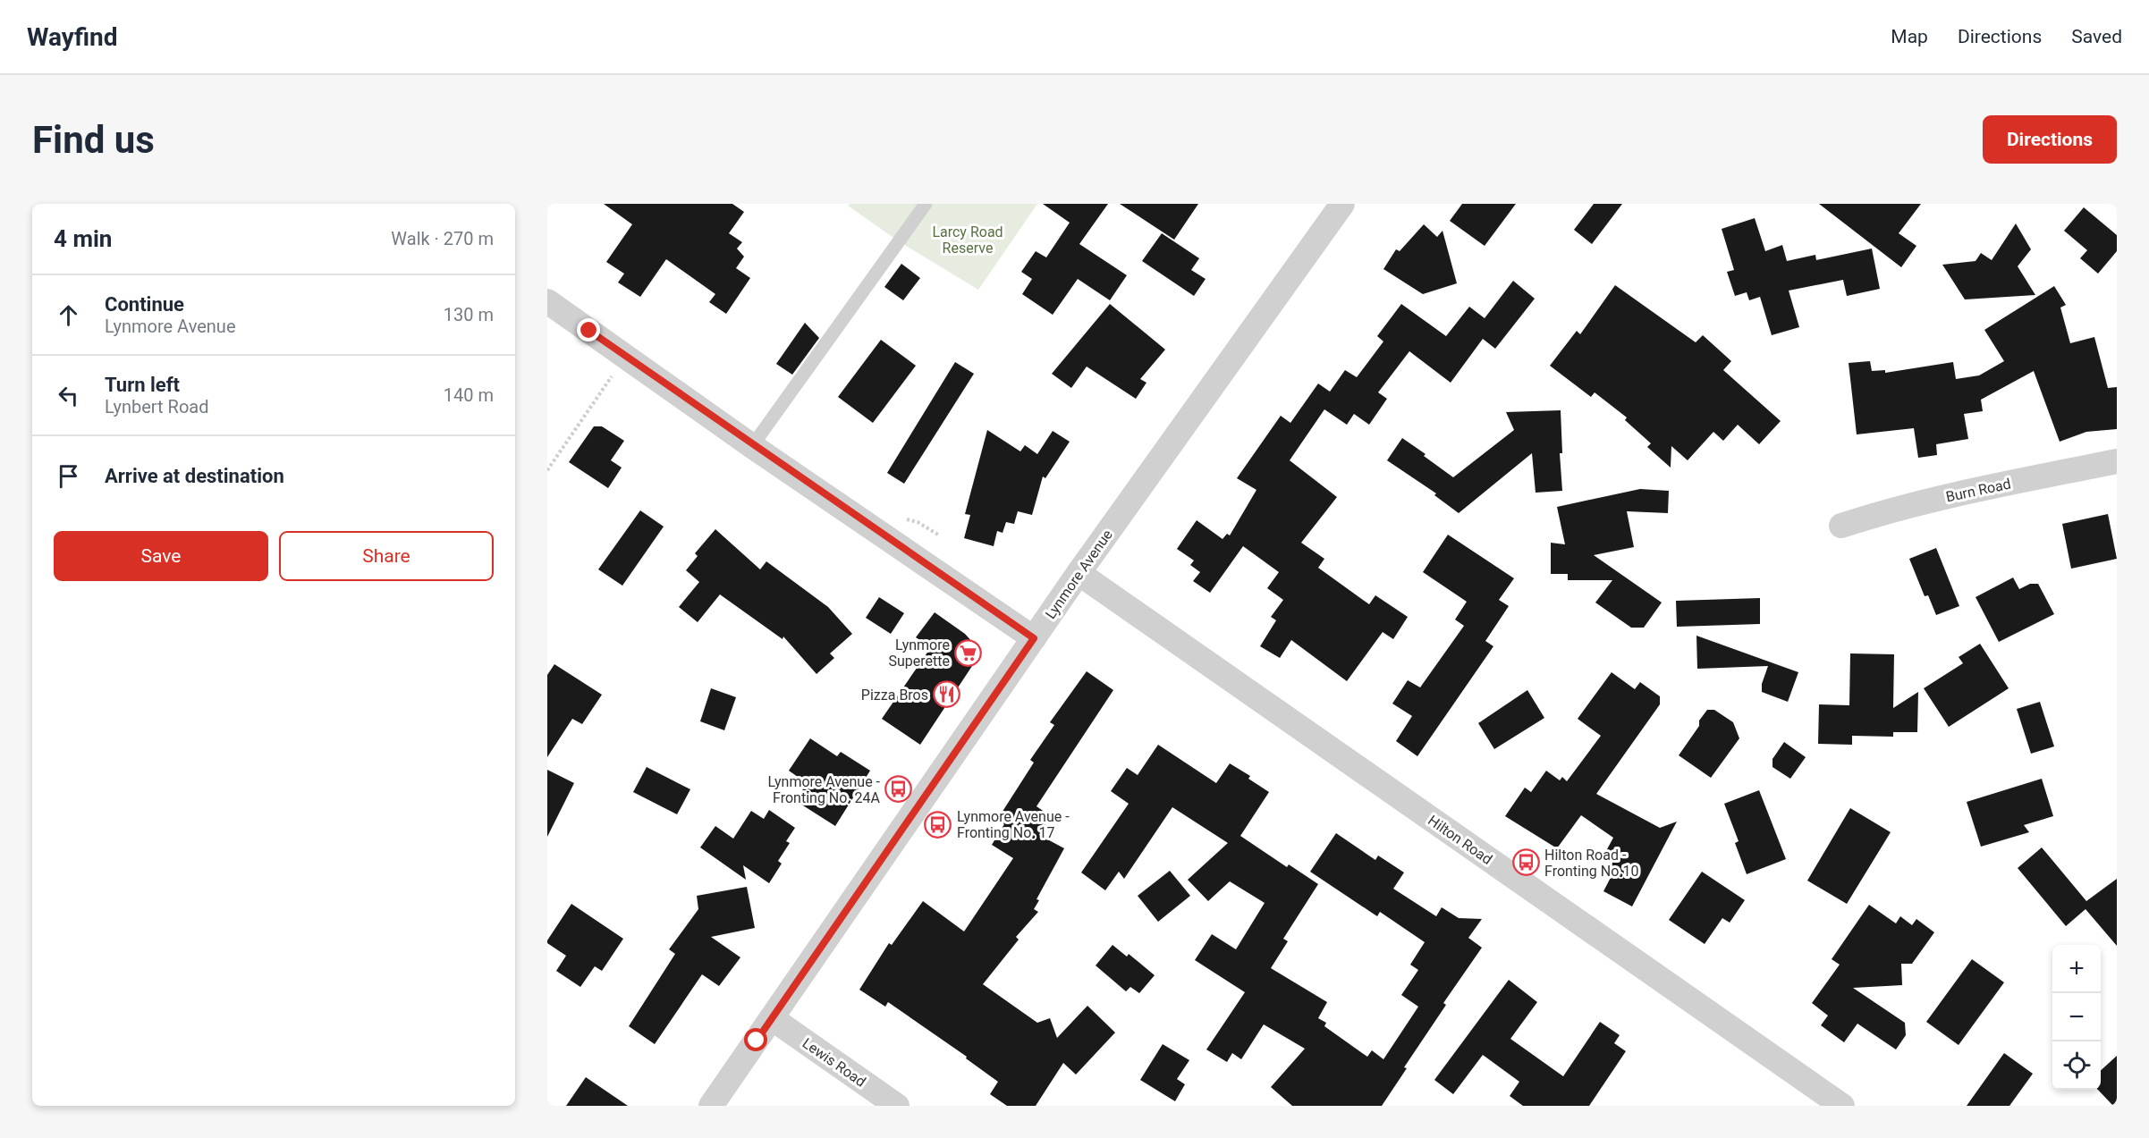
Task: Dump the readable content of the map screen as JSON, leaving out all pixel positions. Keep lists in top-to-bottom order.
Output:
{
  "streets": {
    "street": [
      "Burn Road",
      "Lynmore Avenue",
      "Hilton Road",
      "Lewis Road"
    ]
  },
  "crossings": [
    ["Lynmore Avenue", "Hilton Road"],
    ["Lynmore Avenue", "Lewis Road"]
  ],
  "parks": ["Larcy Road Reserve"],
  "places": {
    "supermarket": ["Lynmore Superette"],
    "restaurant": ["Pizza Bros"],
    "bus stop": ["Lynmore Avenue - Fronting No. 24A", "Lynmore Avenue - Fronting No. 17", "Hilton Road - Fronting No.10"]
  },
  "page": {
    "header": "Wayfind",
    "nav": ["Map", "Directions", "Saved"],
    "buttons": [
      "Directions",
      ["Save", "Share"]
    ],
    "title": "Find us",
    "heading": ["4 min", "Walk · 270 m"],
    "list": [
      ["Continue", "Lynmore Avenue", "130 m"],
      ["Turn left", "Lynbert Road", "140 m"],
      "Arrive at destination"
    ],
    "map_buttons": ["+", "−"]
  }
}
